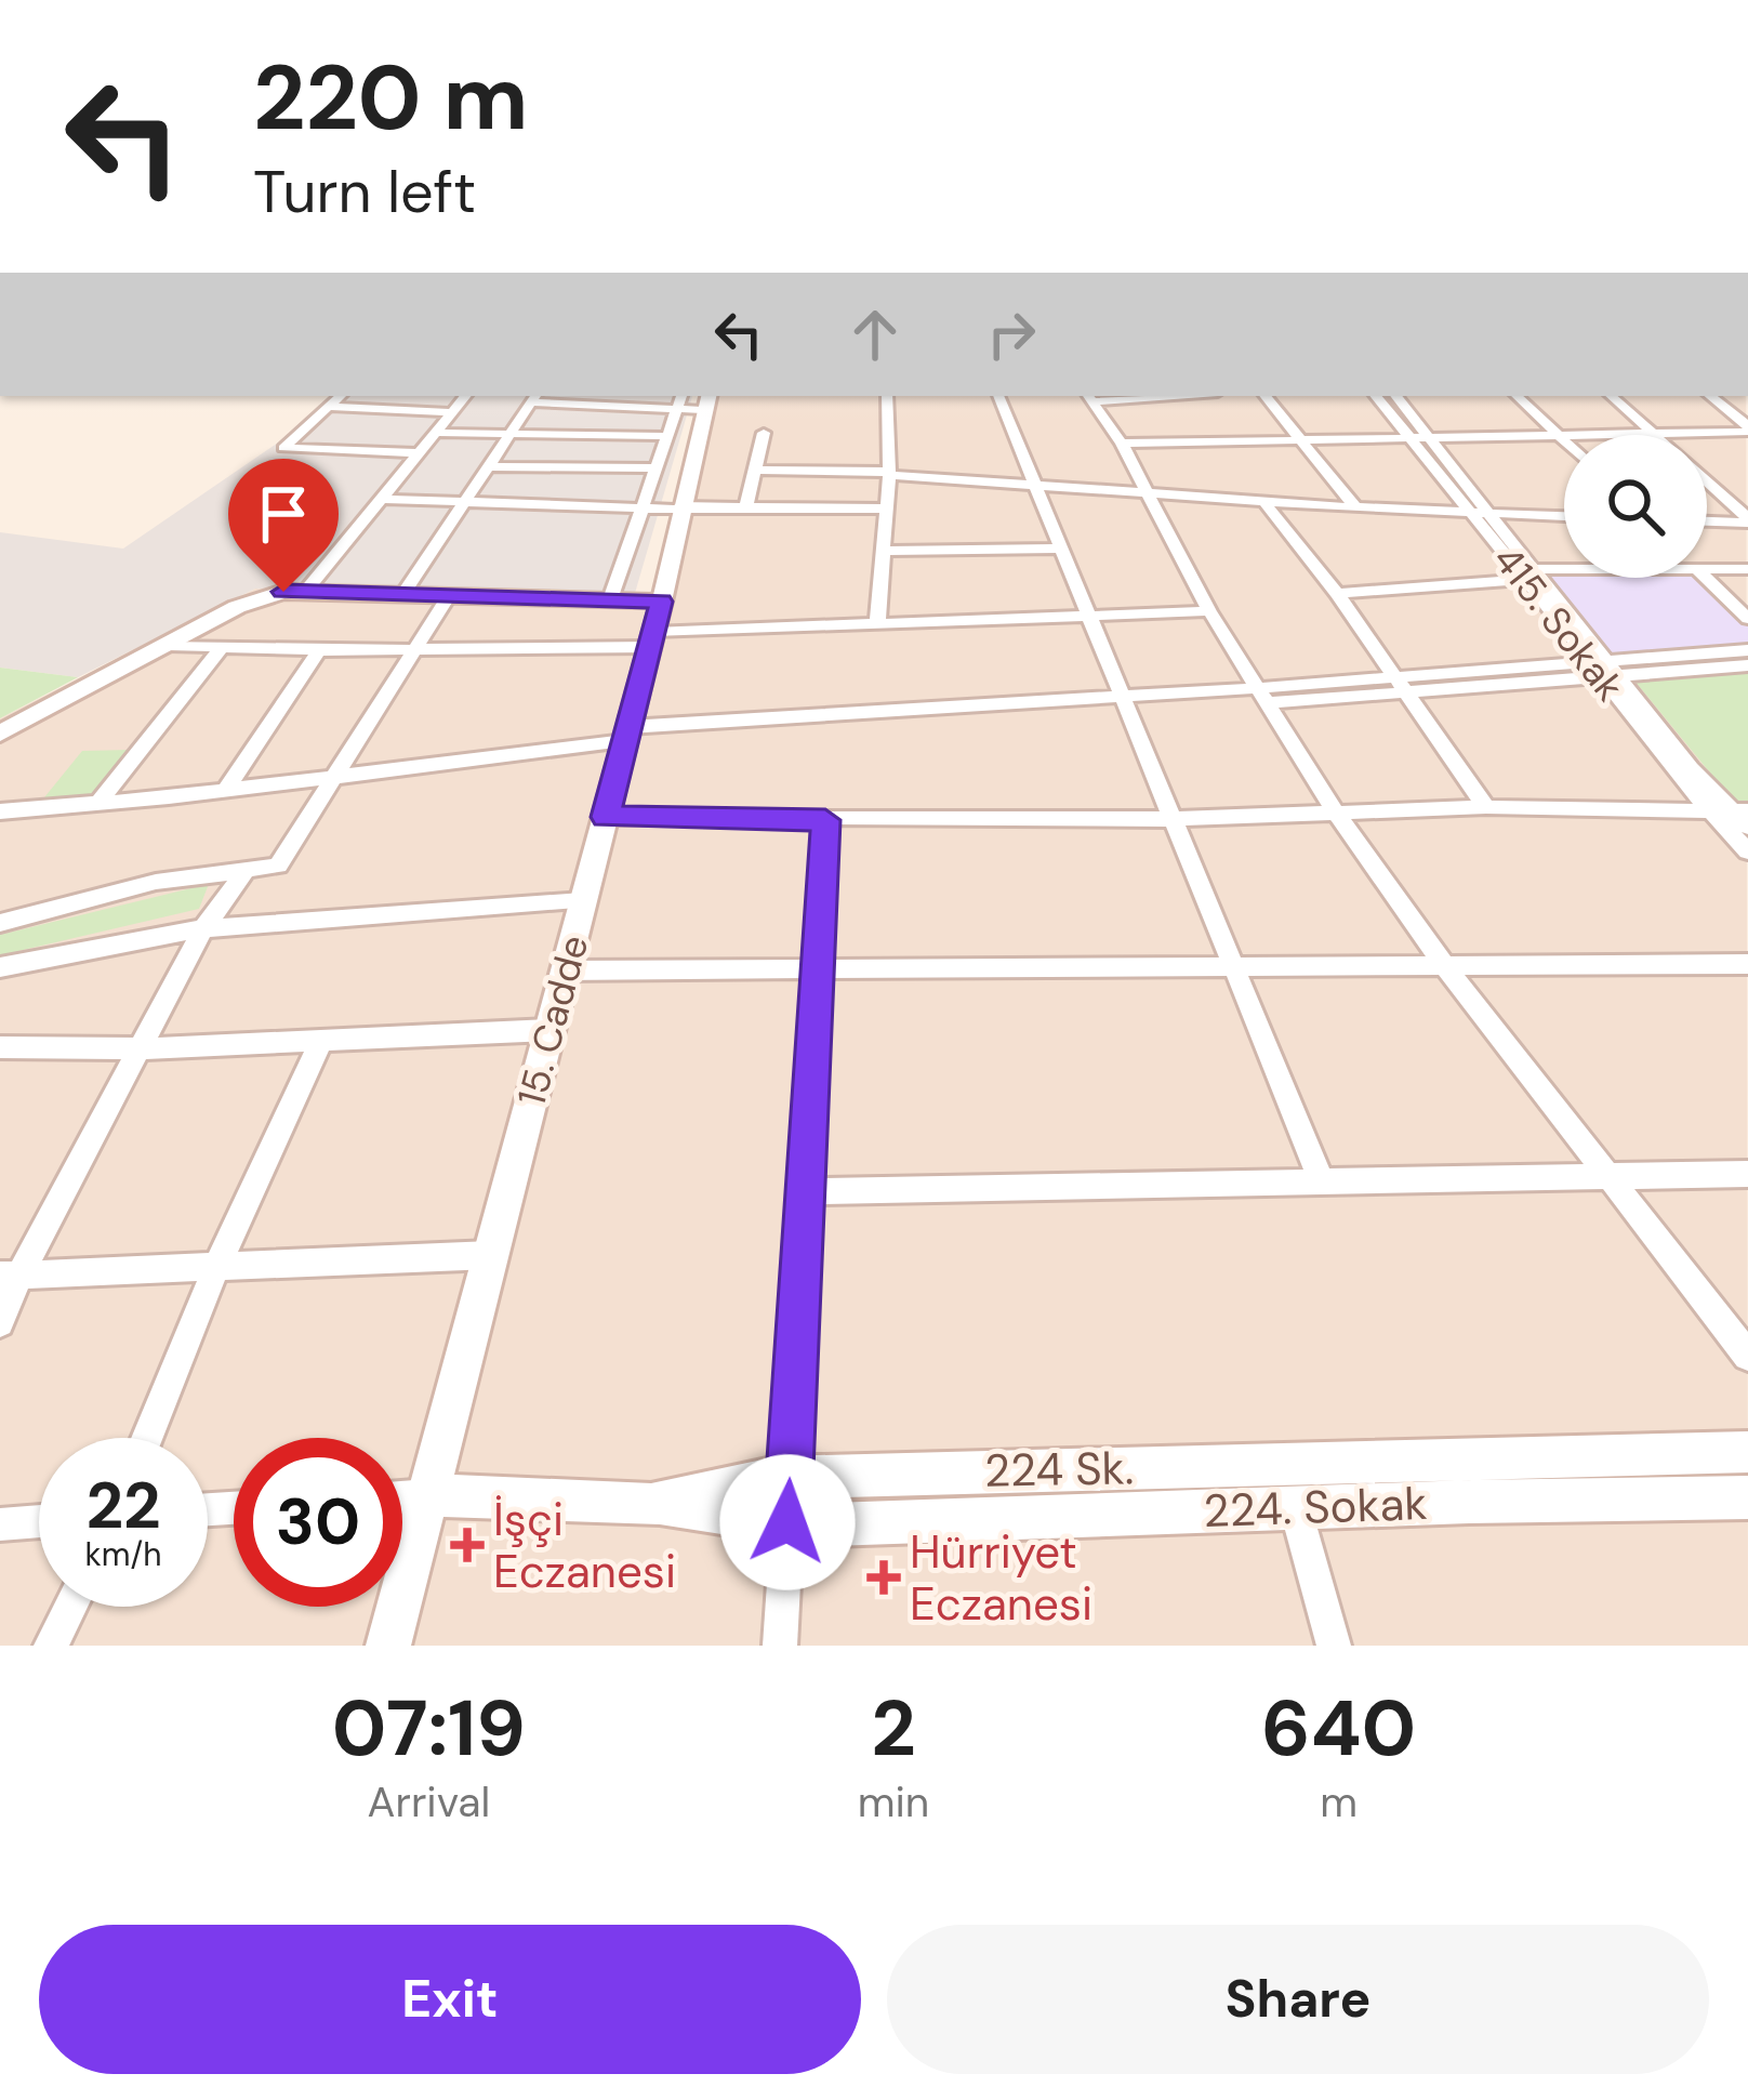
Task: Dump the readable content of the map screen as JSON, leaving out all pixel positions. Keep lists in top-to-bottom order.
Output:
{
  "streets": {
    "street": [
      "415. Sokak",
      "15. Cadde",
      "224 Sk.",
      "224. Sokak"
    ]
  },
  "crossings": [
    ["15. Cadde", "224 Sk."],
    ["224 Sk.", "224. Sokak"]
  ],
  "places": {
    "health": ["İşçi Eczanesi", "Hürriyet Eczanesi"]
  },
  "page": {
    "turn": ["220 m", "Turn left"],
    "speed": "22 km/h",
    "limit": "30",
    "eta": [
      "07:19",
      "Arrival",
      "2",
      "min",
      "640",
      "m"
    ],
    "buttons": ["Exit", "Share"]
  }
}
